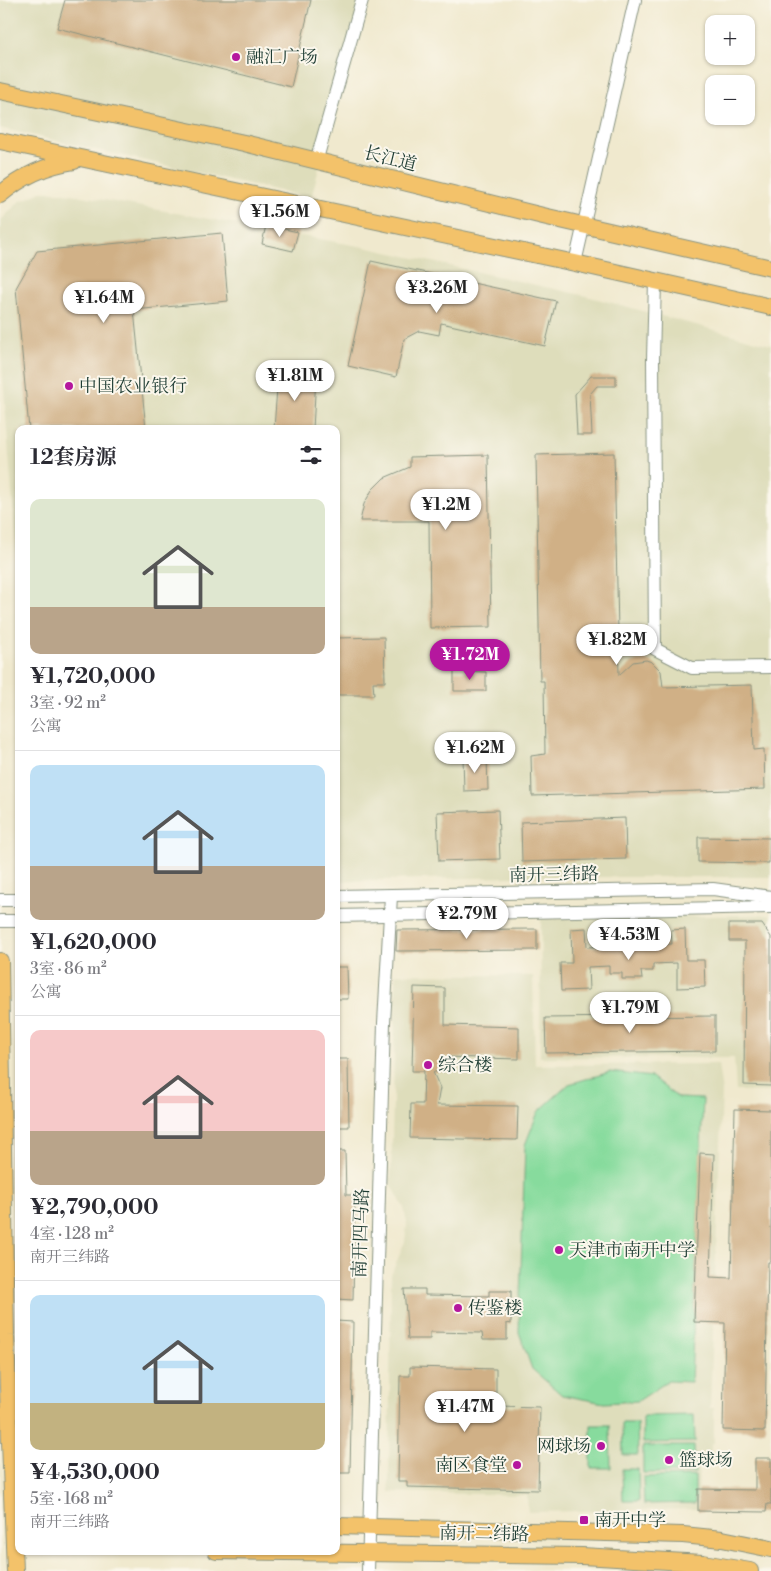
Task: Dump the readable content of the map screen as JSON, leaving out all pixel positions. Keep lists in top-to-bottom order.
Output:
{
  "streets": {
    "main road": ["长江道", "南开二纬路"],
    "street": ["南开三纬路", "南开四马路"]
  },
  "crossings": [
    ["南开三纬路", "南开四马路"],
    ["南开四马路", "南开二纬路"]
  ],
  "places": {
    "other": [
      "融汇广场",
      "中国农业银行",
      "综合楼",
      "天津市南开中学",
      "传鉴楼",
      "网球场",
      "篮球场",
      "南区食堂"
    ],
    "transit": ["南开中学"]
  },
  "page": {
    "map_buttons": ["+", "−"],
    "price": [
      "¥1.56M",
      "¥3.26M",
      "¥1.64M",
      "¥1.81M",
      "¥1.2M",
      "¥1.82M",
      "¥1.72M",
      "¥1.62M",
      "¥2.79M",
      "¥4.53M",
      "¥1.79M",
      "¥1.47M"
    ],
    "heading": "12套房源",
    "list": [
      {
        "name": "¥1,720,000",
        "note": "3室 · 92 m² · 公寓"
      },
      {
        "name": "¥1,620,000",
        "note": "3室 · 86 m² · 公寓"
      },
      {
        "name": "¥2,790,000",
        "note": "4室 · 128 m² · 南开三纬路"
      },
      {
        "name": "¥4,530,000",
        "note": "5室 · 168 m² · 南开三纬路"
      }
    ]
  }
}
